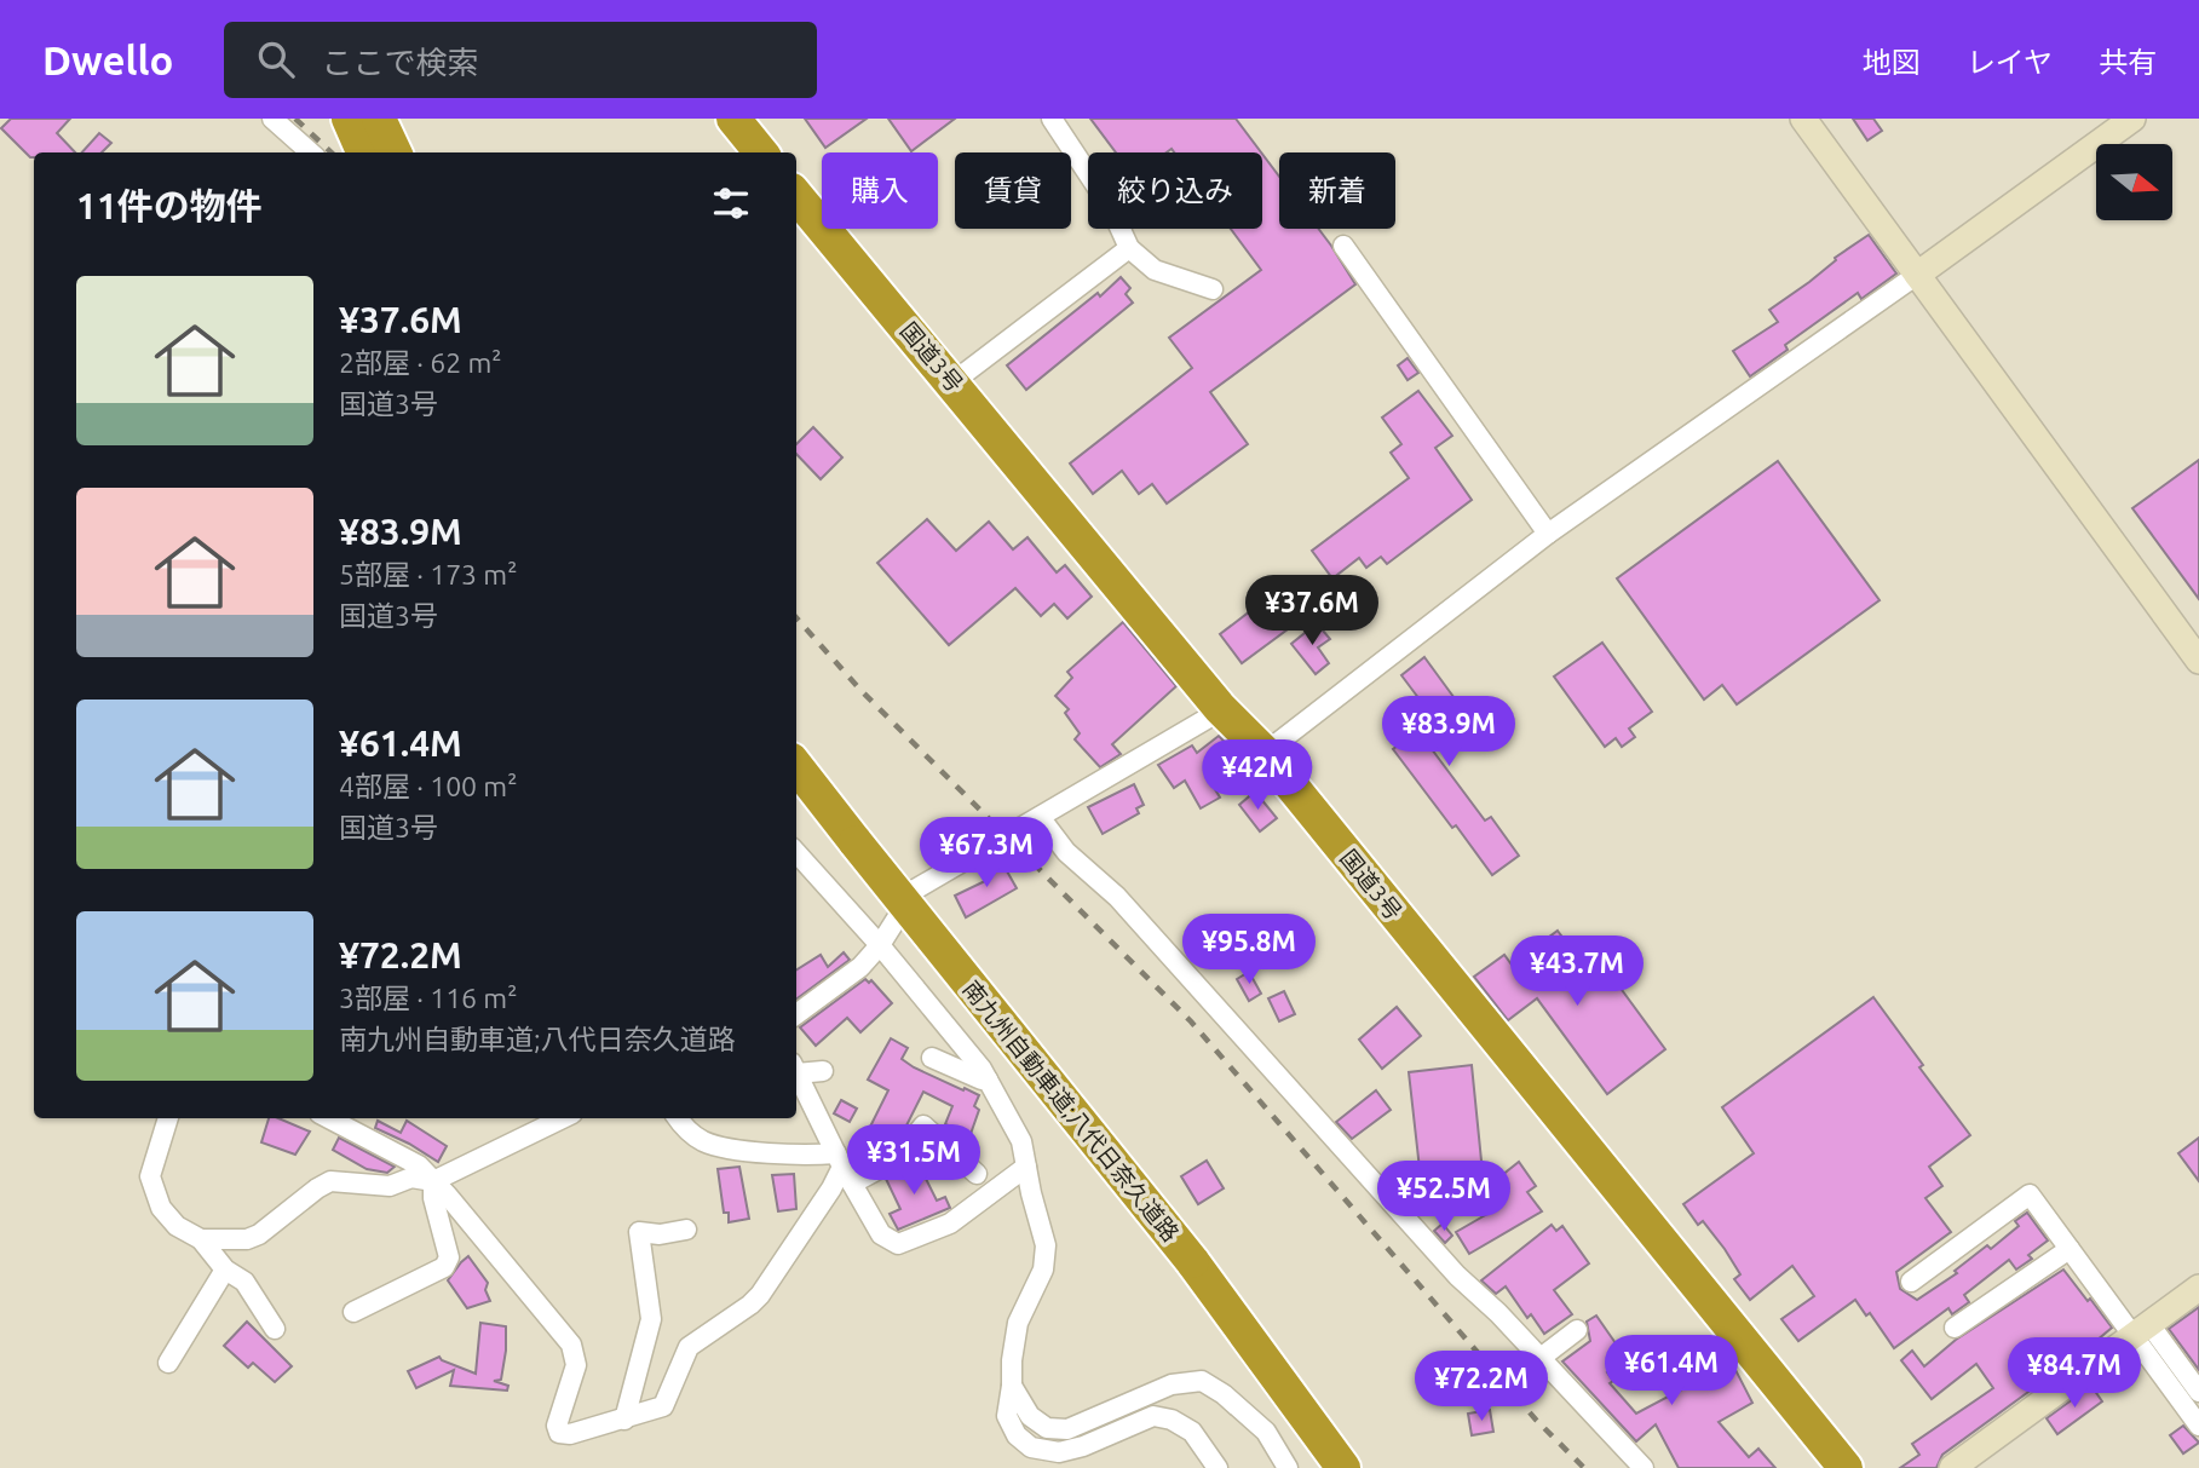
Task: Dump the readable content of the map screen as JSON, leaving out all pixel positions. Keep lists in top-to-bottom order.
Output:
{
  "streets": {
    "highway": ["国道3号", "南九州自動車道;八代日奈久道路"]
  },
  "north": "right",
  "page": {
    "header": "Dwello",
    "search": "ここで検索",
    "nav": ["地図", "レイヤ", "共有"],
    "chip": [
      "購入",
      "賃貸",
      "絞り込み",
      "新着"
    ],
    "heading": "11件の物件",
    "list": [
      {
        "name": "¥37.6M",
        "note": "2部屋 · 62 m² · 国道3号"
      },
      {
        "name": "¥83.9M",
        "note": "5部屋 · 173 m² · 国道3号"
      },
      {
        "name": "¥61.4M",
        "note": "4部屋 · 100 m² · 国道3号"
      },
      {
        "name": "¥72.2M",
        "note": "3部屋 · 116 m² · 南九州自動車道;八代日奈久道路"
      }
    ],
    "price": [
      "¥37.6M",
      "¥83.9M",
      "¥42M",
      "¥67.3M",
      "¥95.8M",
      "¥43.7M",
      "¥31.5M",
      "¥52.5M",
      "¥61.4M",
      "¥84.7M",
      "¥72.2M"
    ]
  }
}
